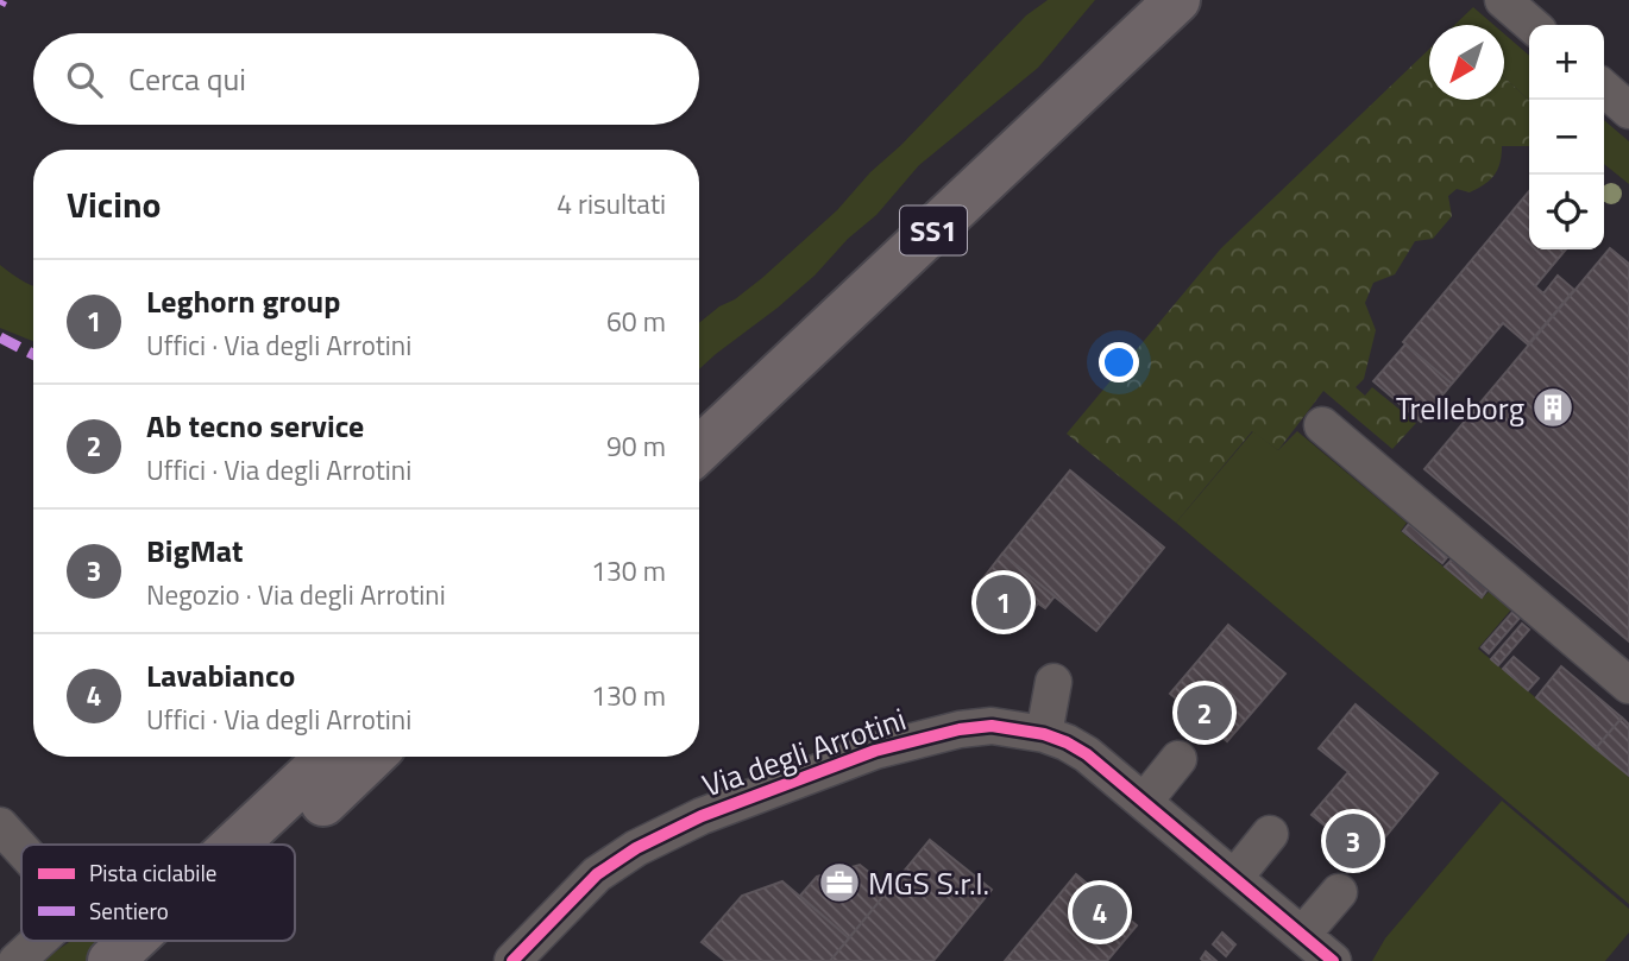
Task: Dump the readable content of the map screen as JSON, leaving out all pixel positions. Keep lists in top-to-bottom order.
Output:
{
  "streets": {
    "highway": ["SS1"],
    "street": ["Via degli Arrotini"]
  },
  "places": {
    "building": ["Trelleborg"],
    "office": ["MGS S.r.l."]
  },
  "legend": ["Pista ciclabile", "Sentiero"],
  "north": "bottom left",
  "page": {
    "map_buttons": ["+", "−"],
    "search": "Cerca qui",
    "heading": ["Vicino", "4 risultati"],
    "list": [
      {
        "mark": "1",
        "name": "Leghorn group",
        "note": "Uffici · Via degli Arrotini",
        "value": "60 m"
      },
      {
        "mark": "2",
        "name": "Ab tecno service",
        "note": "Uffici · Via degli Arrotini",
        "value": "90 m"
      },
      {
        "mark": "3",
        "name": "BigMat",
        "note": "Negozio · Via degli Arrotini",
        "value": "130 m"
      },
      {
        "mark": "4",
        "name": "Lavabianco",
        "note": "Uffici · Via degli Arrotini",
        "value": "130 m"
      }
    ],
    "pins": [
      "1",
      "2",
      "3",
      "4"
    ]
  }
}
